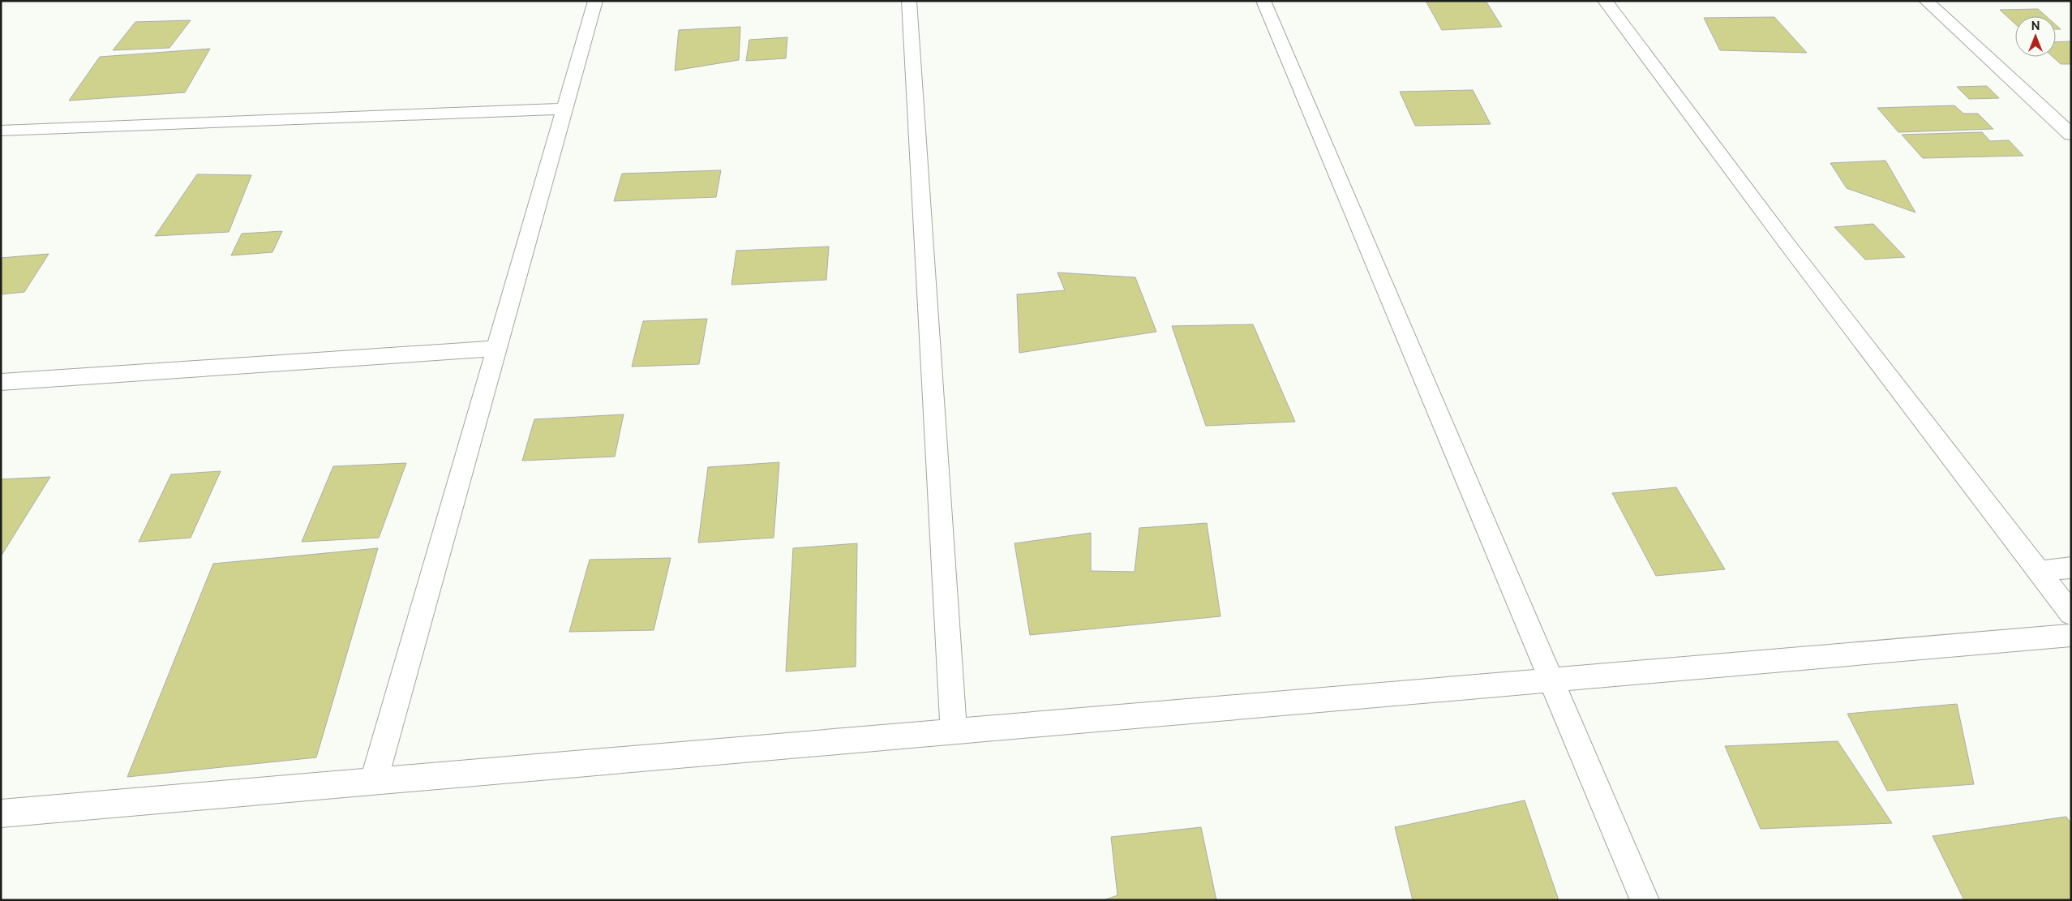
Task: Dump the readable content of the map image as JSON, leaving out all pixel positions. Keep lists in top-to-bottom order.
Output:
{
  "north": "top"
}
